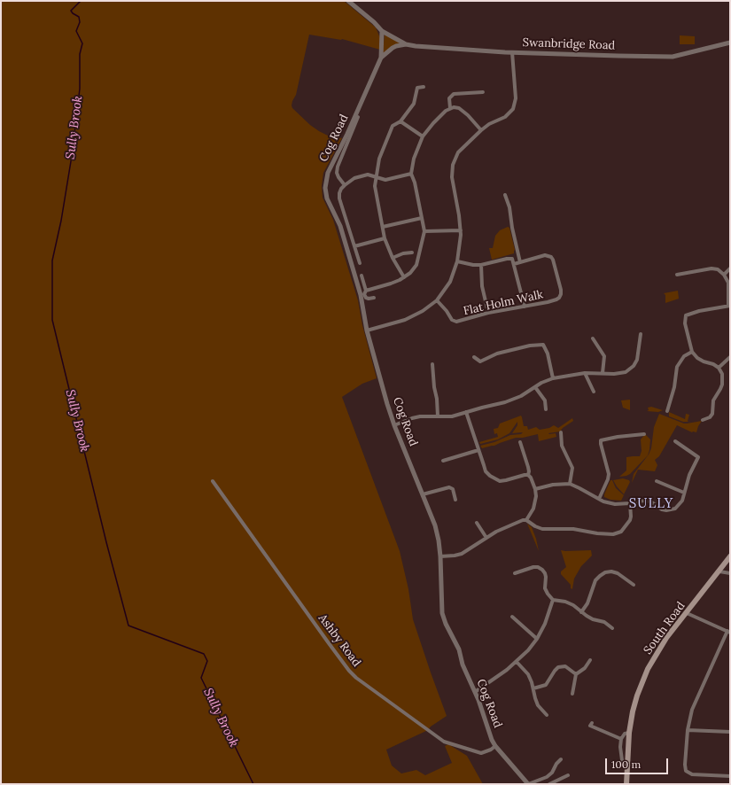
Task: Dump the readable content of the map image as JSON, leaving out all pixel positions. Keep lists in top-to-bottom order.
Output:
{
  "streets": {
    "main road": ["South Road"],
    "street": [
      "Swanbridge Road",
      "Cog Road",
      "Flat Holm Walk",
      "Ashby Road"
    ]
  },
  "crossings": [
    ["Swanbridge Road", "Cog Road"],
    ["Cog Road", "Ashby Road"]
  ],
  "districts": ["SULLY"],
  "water": ["Sully Brook"],
  "scale_bar": "100 m"
}
